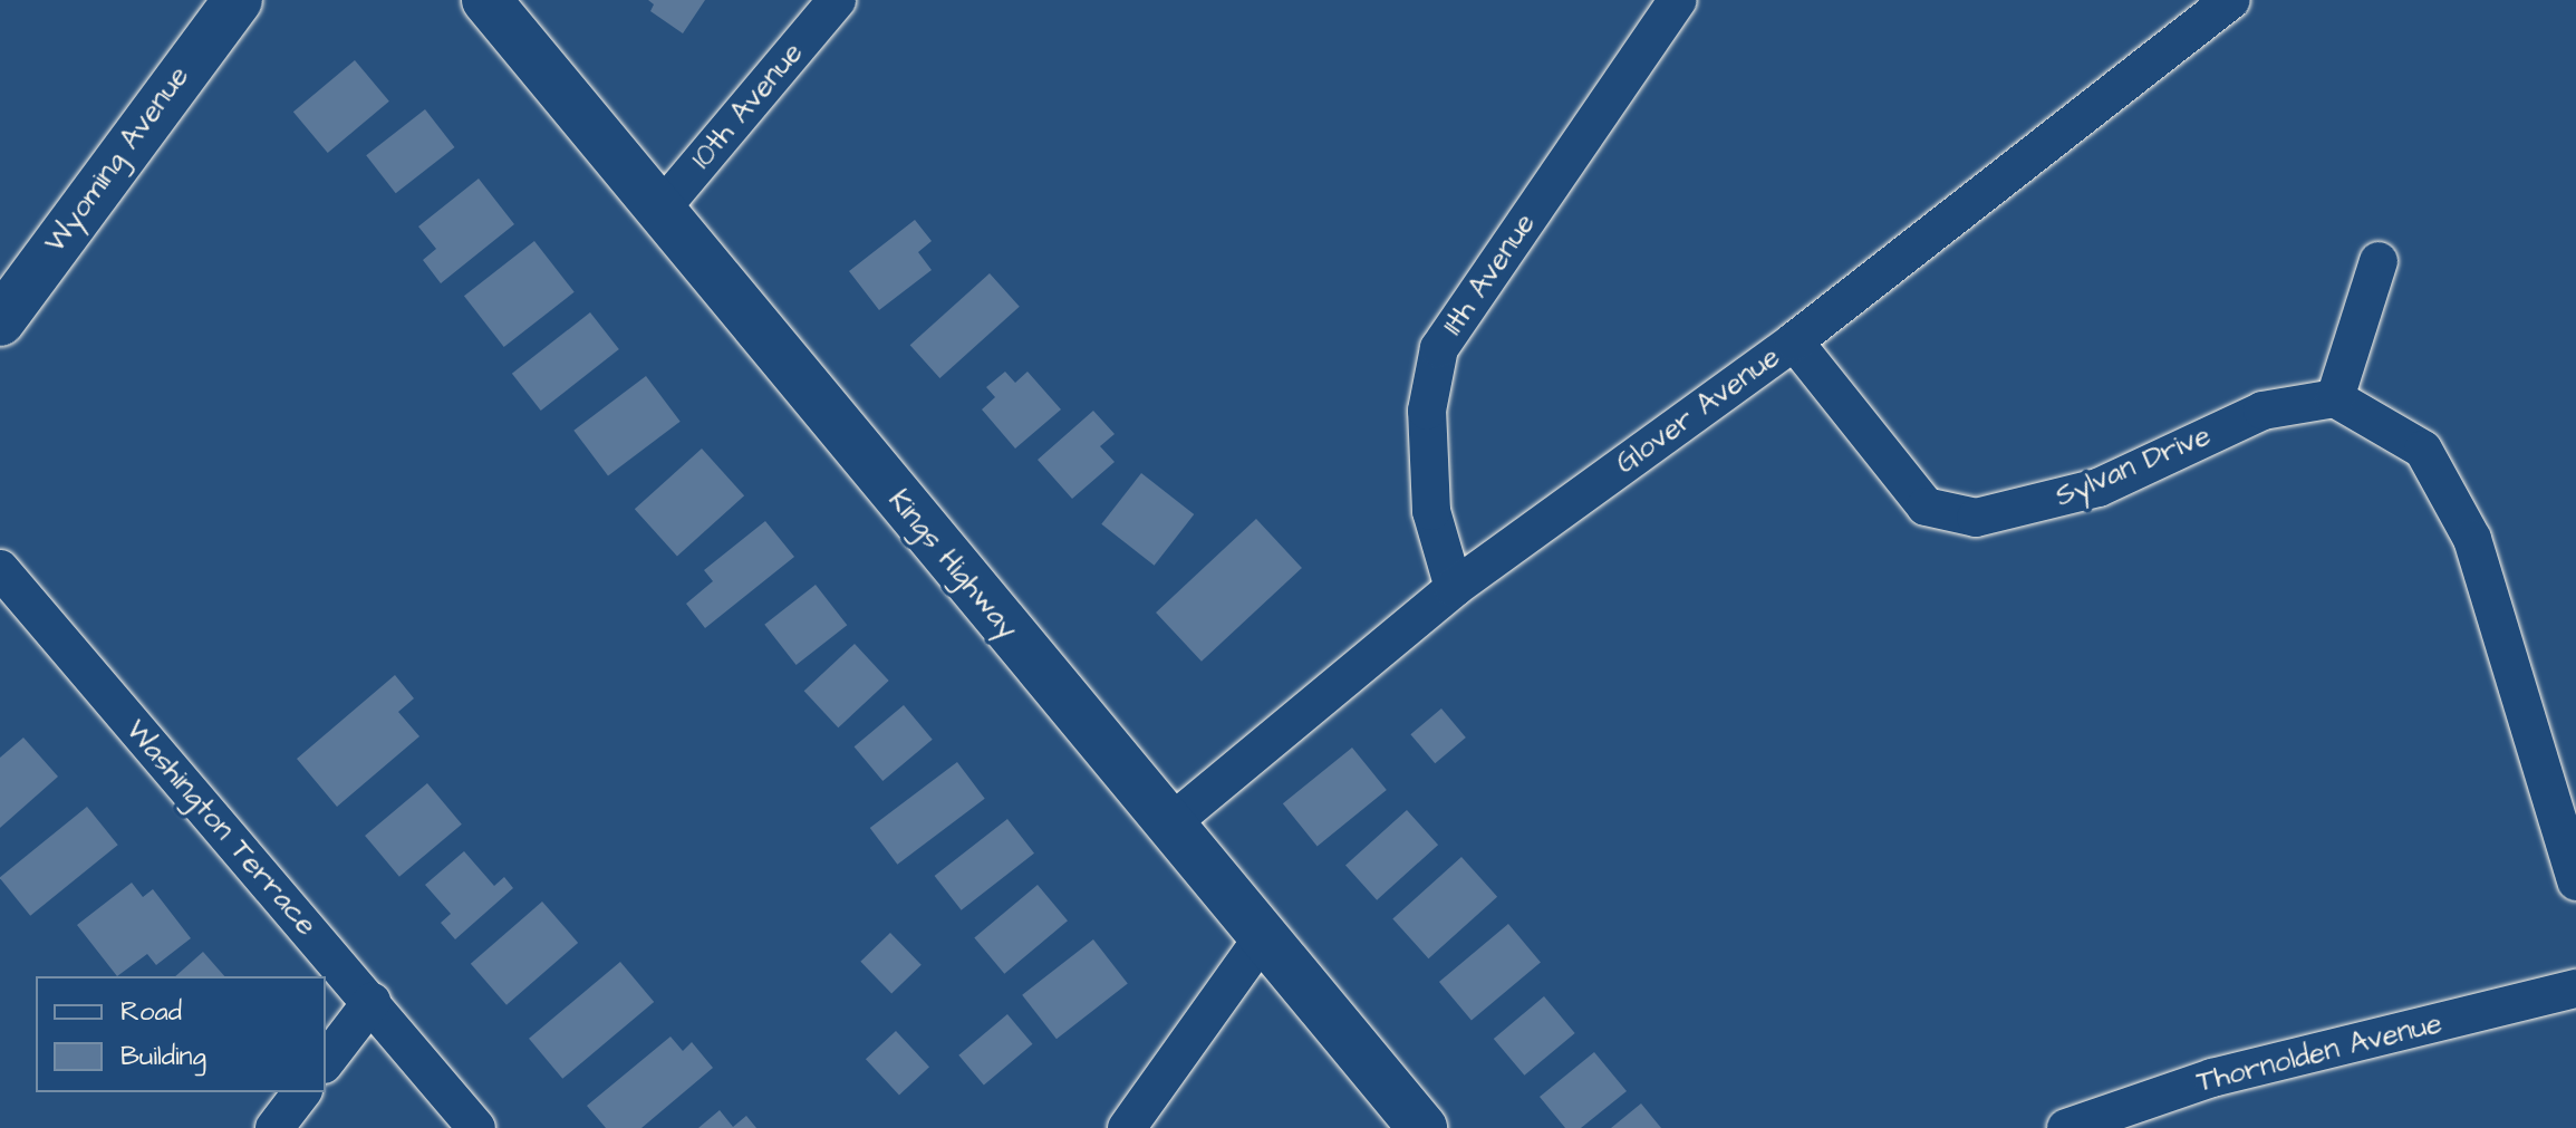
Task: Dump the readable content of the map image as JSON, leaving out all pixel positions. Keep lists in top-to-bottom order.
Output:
{
  "streets": {
    "main road": ["Wyoming Avenue", "Kings Highway"],
    "street": [
      "10th Avenue",
      "11th Avenue",
      "Glover Avenue",
      "Sylvan Drive",
      "Washington Terrace",
      "Thornolden Avenue"
    ]
  },
  "crossings": [
    ["10th Avenue", "Kings Highway"],
    ["11th Avenue", "Glover Avenue"],
    ["Glover Avenue", "Sylvan Drive"],
    ["Glover Avenue", "Kings Highway"]
  ],
  "legend": ["Road", "Building"]
}
